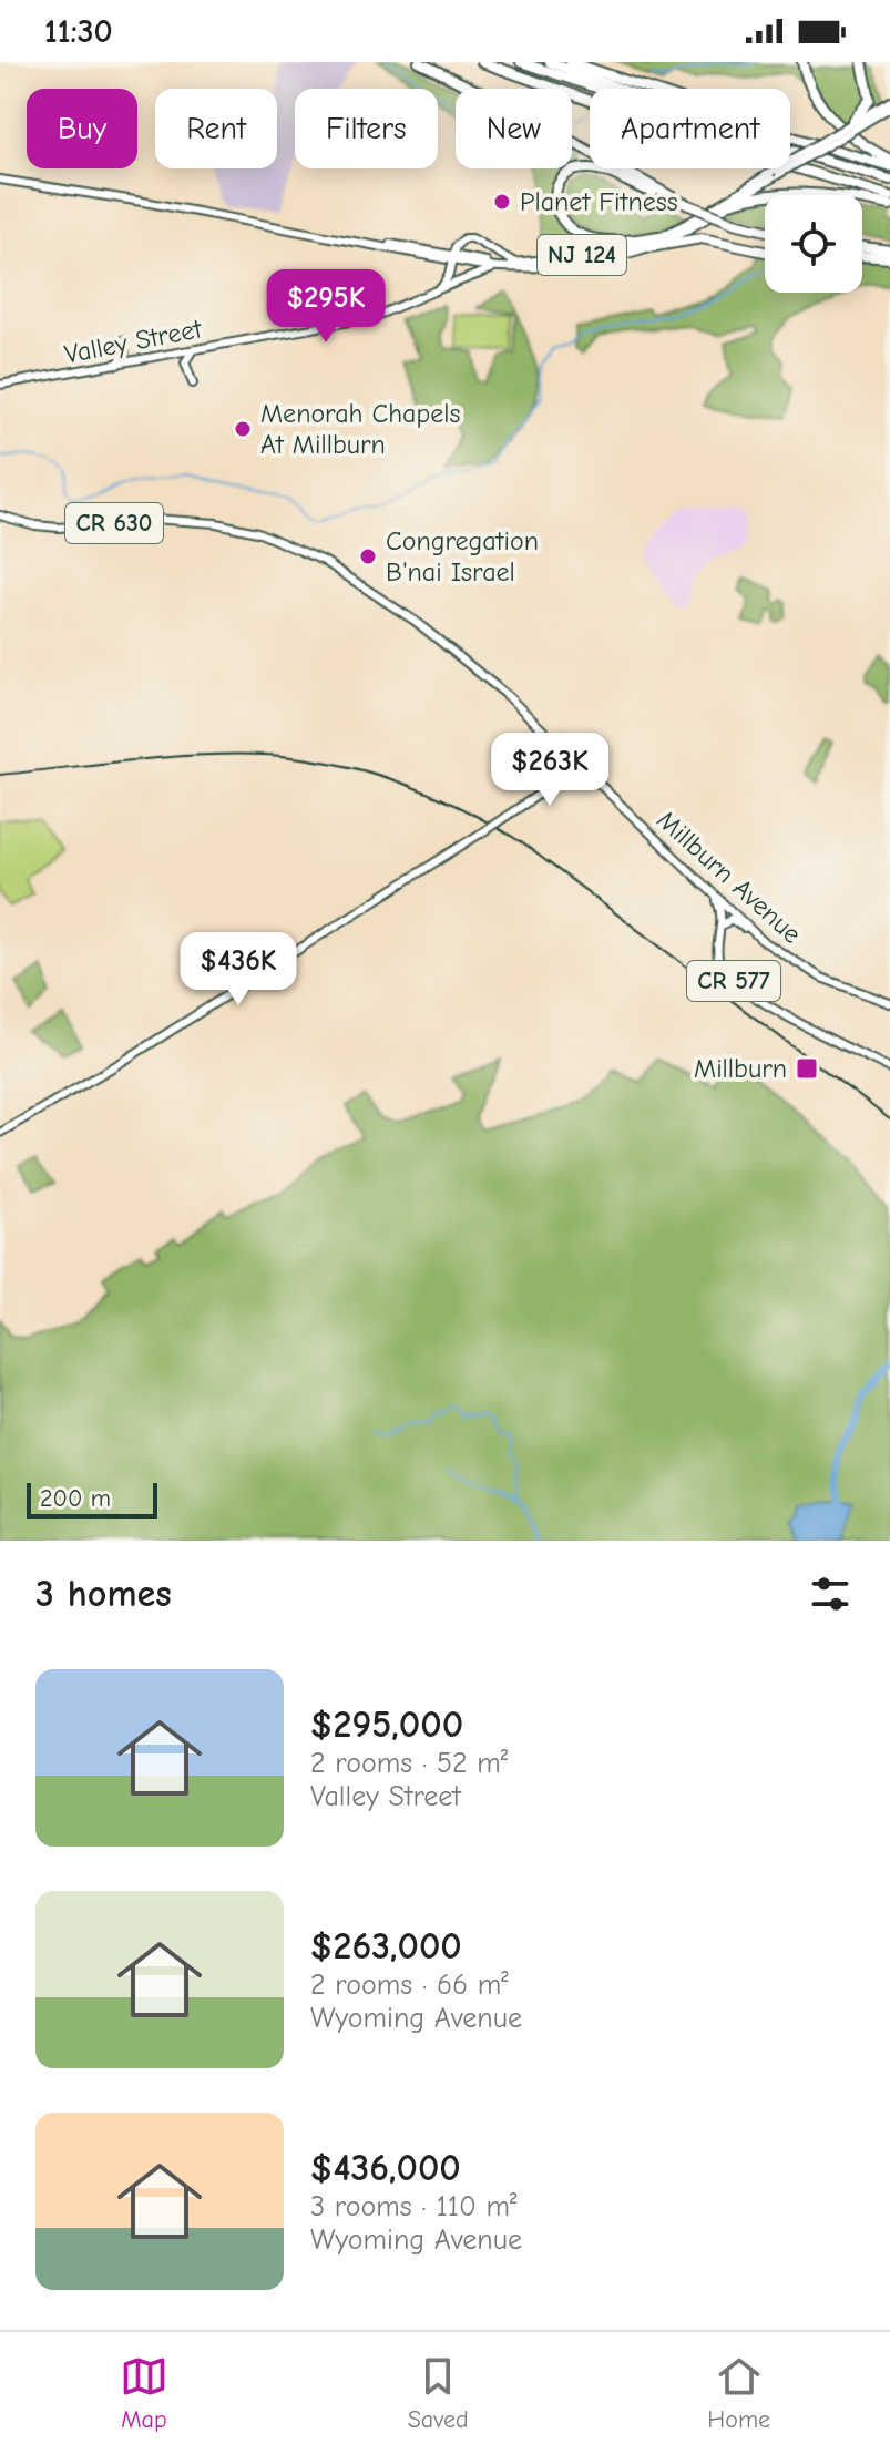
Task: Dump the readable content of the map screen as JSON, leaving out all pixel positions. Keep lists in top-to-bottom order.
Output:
{
  "streets": {
    "main road": [
      "NJ 124",
      "Valley Street",
      "CR 630",
      "Millburn Avenue",
      "CR 577"
    ]
  },
  "crossings": [
    ["NJ 124", "Valley Street"],
    ["Millburn Avenue", "CR 577"]
  ],
  "places": {
    "other": ["Planet Fitness", "Menorah Chapels At Millburn", "Congregation B'nai Israel"],
    "transit": ["Millburn"]
  },
  "scale_bar": "200 m",
  "page": {
    "status": "11:30",
    "chip": [
      "Buy",
      "Rent",
      "Filters",
      "New",
      "Apartment"
    ],
    "price": ["$295K", "$263K", "$436K"],
    "scale": "200 m",
    "heading": "3 homes",
    "list": [
      {
        "name": "$295,000",
        "note": "2 rooms · 52 m² · Valley Street"
      },
      {
        "name": "$263,000",
        "note": "2 rooms · 66 m² · Wyoming Avenue"
      },
      {
        "name": "$436,000",
        "note": "3 rooms · 110 m² · Wyoming Avenue"
      }
    ],
    "tabs": ["Map", "Saved", "Home"]
  }
}
